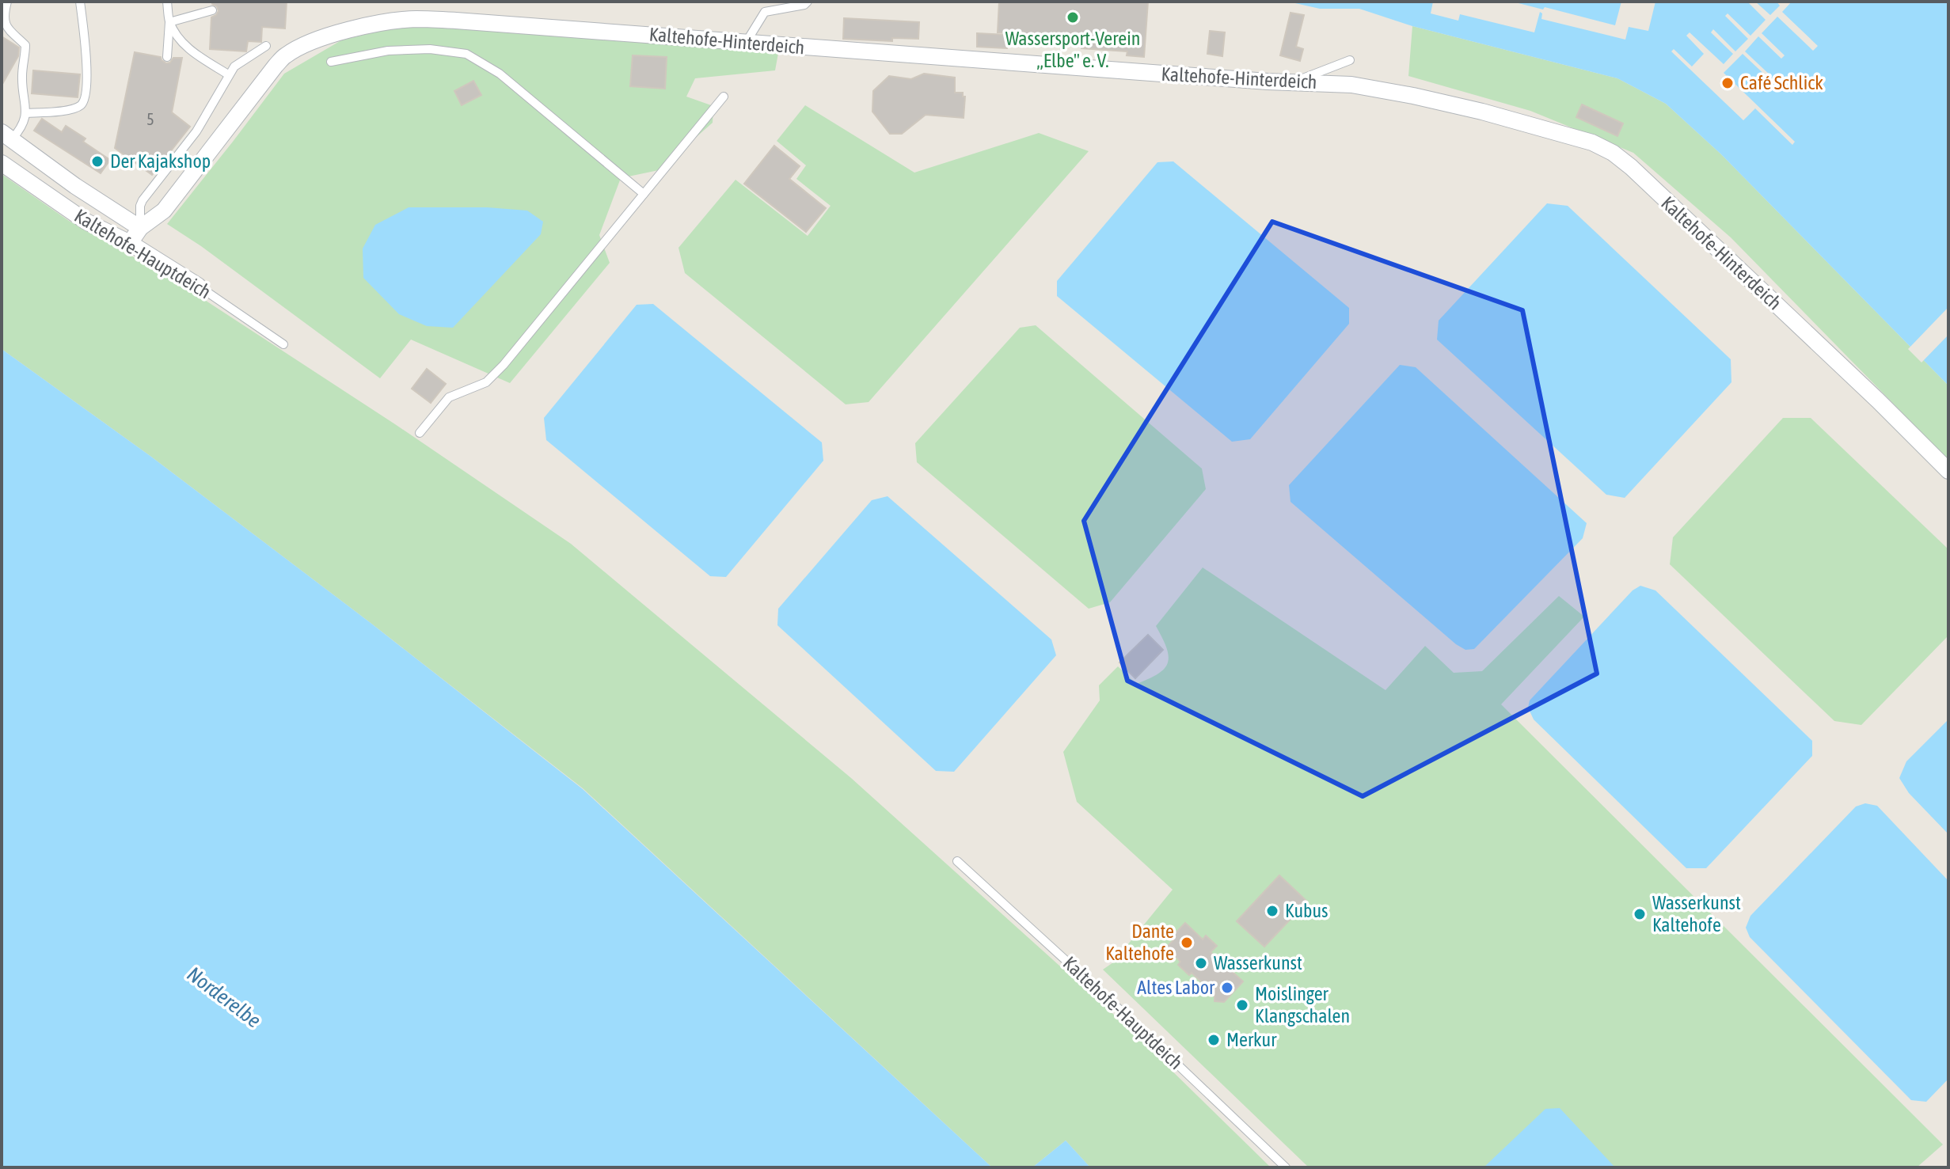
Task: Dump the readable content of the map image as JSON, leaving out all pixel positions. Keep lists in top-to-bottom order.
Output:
{
  "streets": {
    "street": ["Kaltehofe-Hinterdeich", "Kaltehofe-Hauptdeich"]
  },
  "crossings": [
    ["Kaltehofe-Hinterdeich", "Kaltehofe-Hauptdeich"]
  ],
  "water": ["Norderelbe"],
  "places": [
    "Wassersport-Verein „Elbe\" e. V.",
    "Café Schlick",
    "Der Kajakshop",
    "Kubus",
    "Wasserkunst Kaltehofe",
    "Dante Kaltehofe",
    "Wasserkunst",
    "Altes Labor",
    "Moislinger Klangschalen",
    "Merkur"
  ],
  "house_numbers": ["5"]
}
